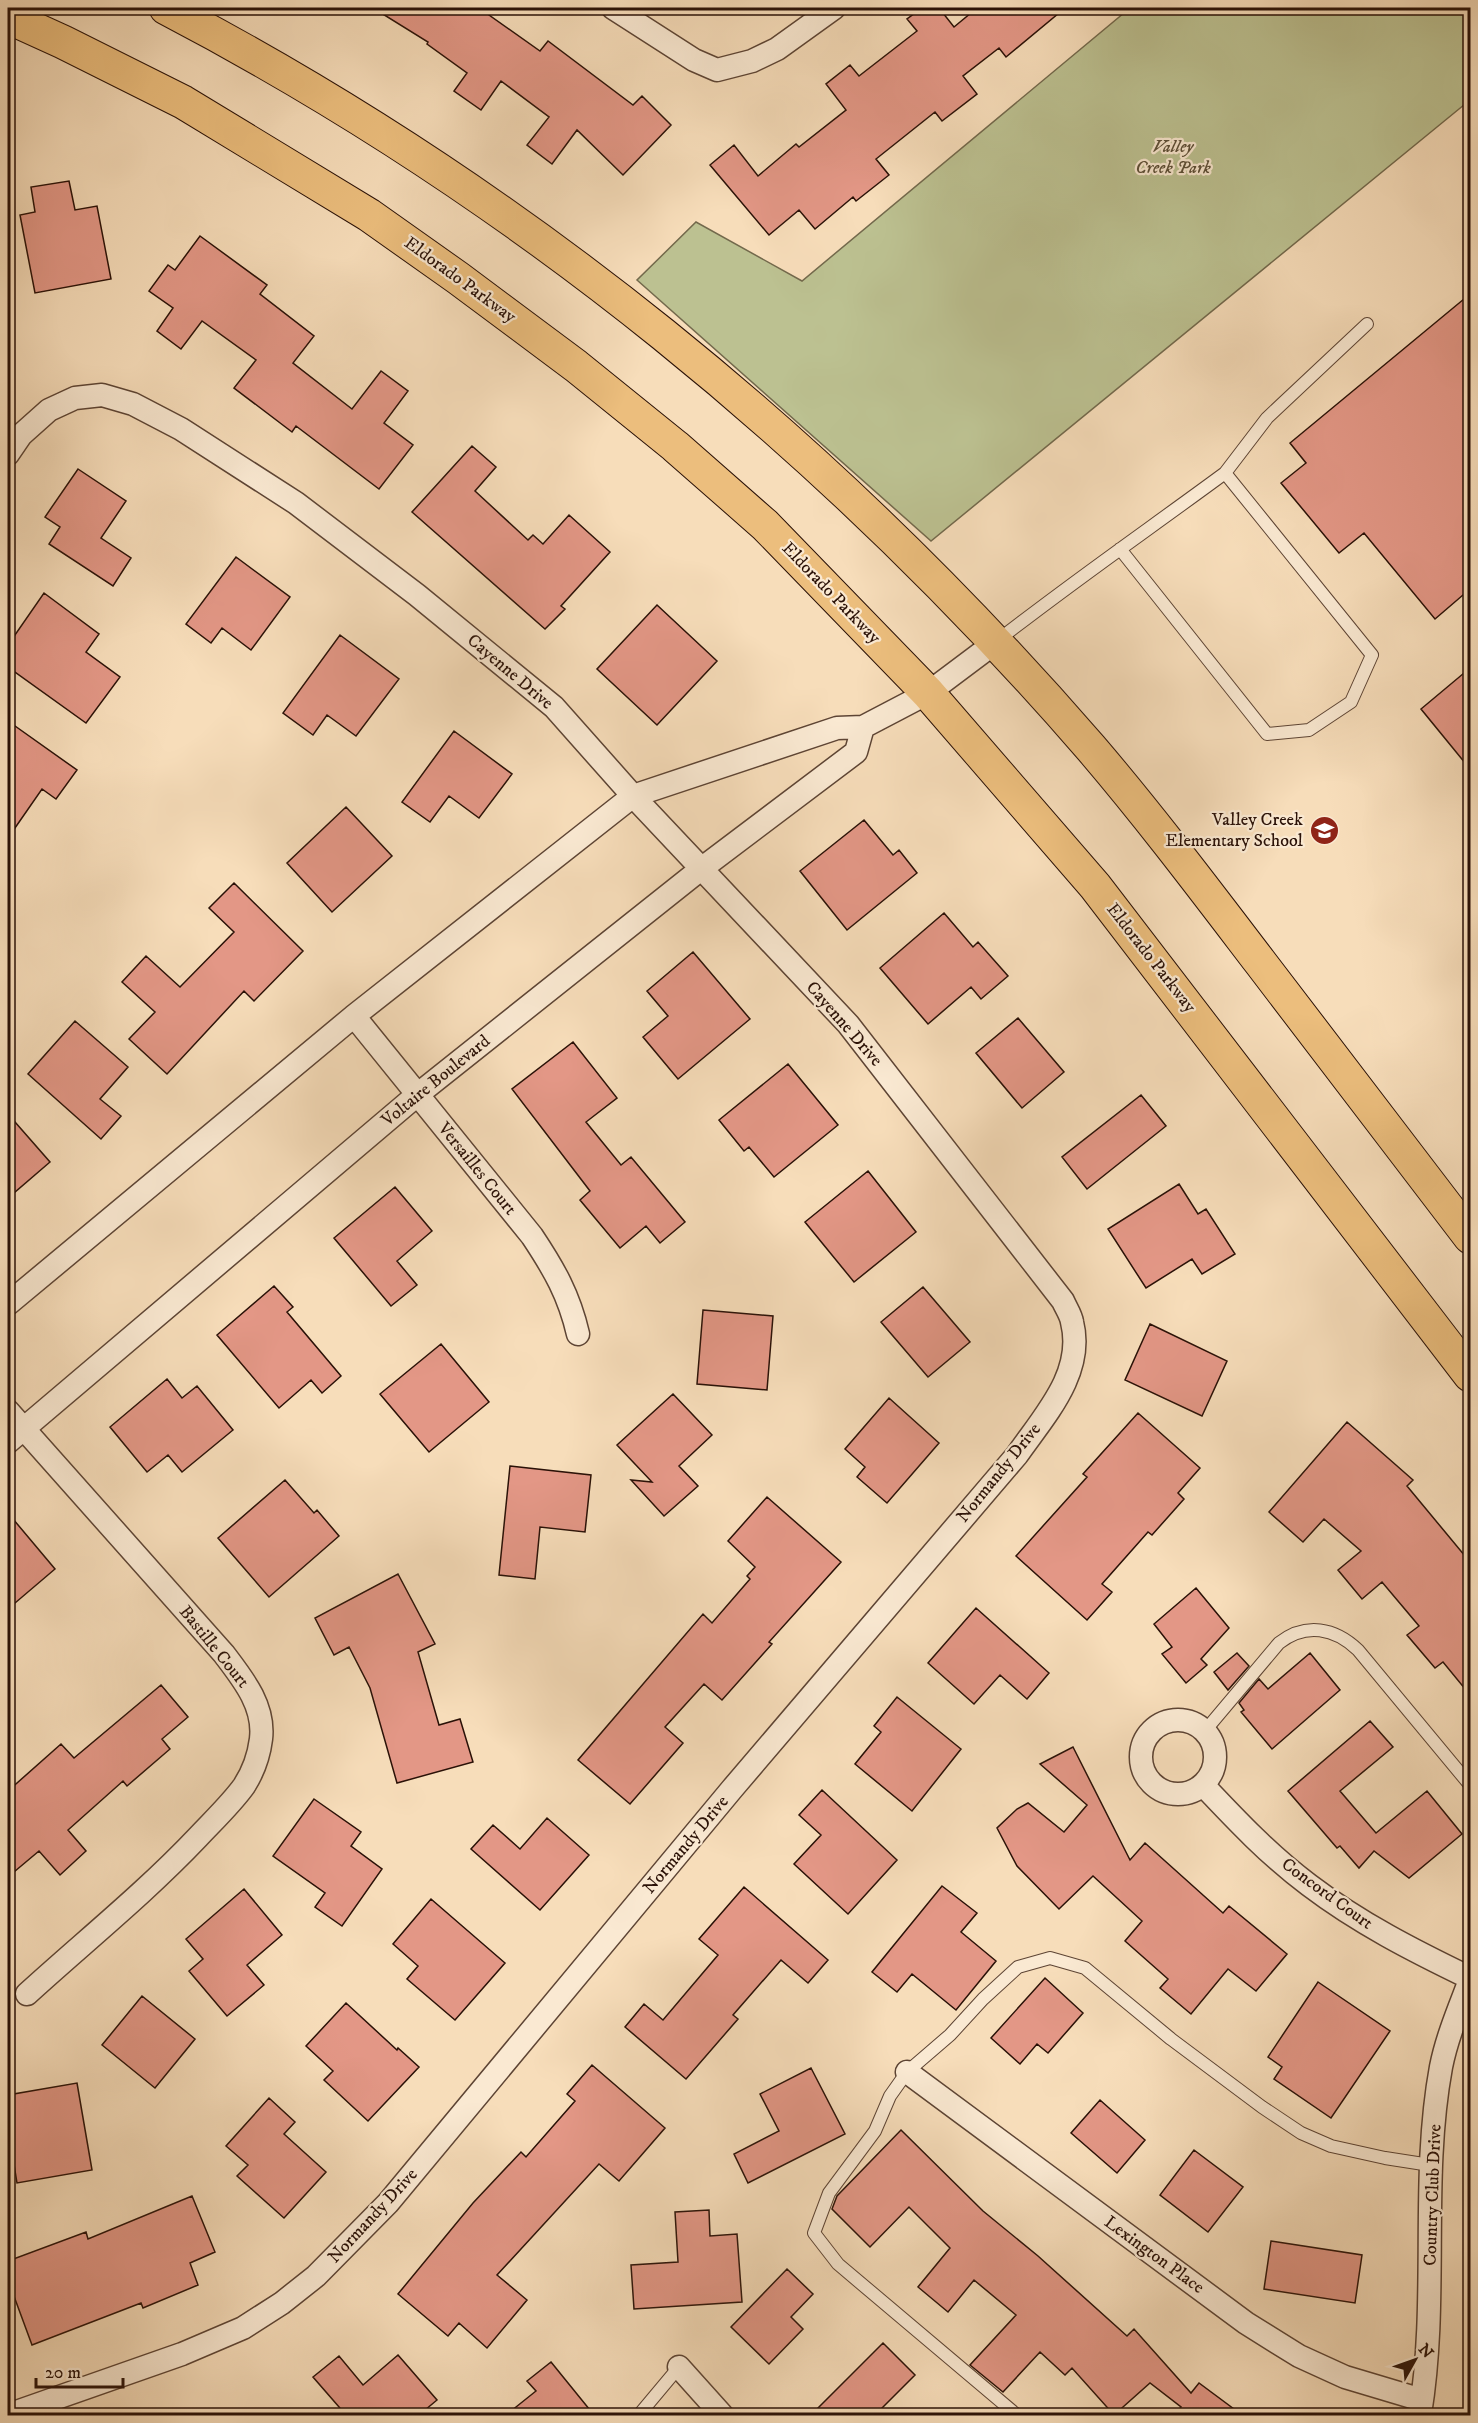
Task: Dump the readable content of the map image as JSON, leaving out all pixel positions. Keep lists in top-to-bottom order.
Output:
{
  "streets": {
    "main road": ["Eldorado Parkway"],
    "street": [
      "Cayenne Drive",
      "Voltaire Boulevard",
      "Versailles Court",
      "Normandy Drive",
      "Bastille Court",
      "Concord Court",
      "Country Club Drive",
      "Lexington Place"
    ]
  },
  "crossings": [
    ["Cayenne Drive", "Voltaire Boulevard"],
    ["Cayenne Drive", "Normandy Drive"],
    ["Voltaire Boulevard", "Versailles Court"],
    ["Voltaire Boulevard", "Bastille Court"],
    ["Concord Court", "Country Club Drive"],
    ["Country Club Drive", "Lexington Place"]
  ],
  "parks": ["Valley Creek Park"],
  "places": {
    "school or university": ["Valley Creek Elementary School"]
  },
  "scale_bar": "20 m",
  "north": "top right"
}
